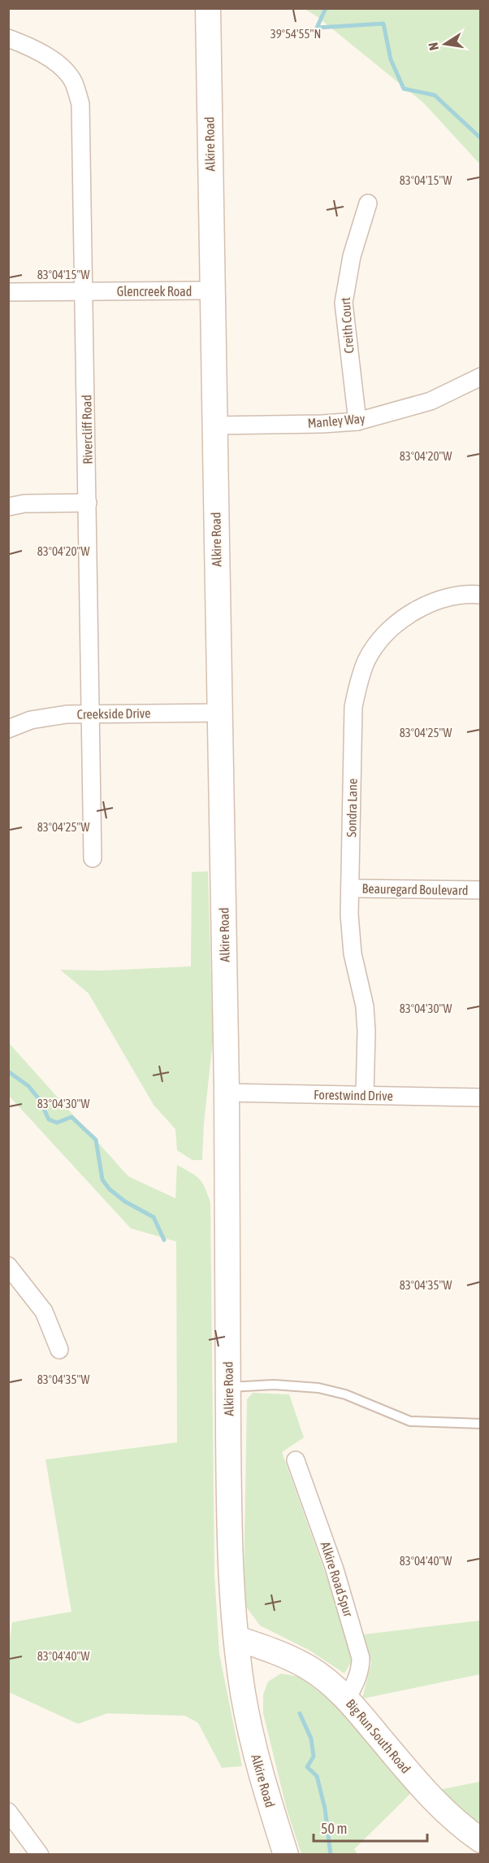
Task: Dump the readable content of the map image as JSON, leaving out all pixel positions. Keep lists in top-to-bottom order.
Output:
{
  "streets": {
    "main road": ["Alkire Road", "Big Run South Road"],
    "street": [
      "Glencreek Road",
      "Creith Court",
      "Manley Way",
      "Rivercliff Road",
      "Creekside Drive",
      "Sondra Lane",
      "Beauregard Boulevard",
      "Forestwind Drive",
      "Alkire Road Spur"
    ]
  },
  "crossings": [
    ["Alkire Road", "Glencreek Road"],
    ["Alkire Road", "Manley Way"],
    ["Alkire Road", "Creekside Drive"],
    ["Alkire Road", "Forestwind Drive"],
    ["Alkire Road", "Big Run South Road"],
    ["Glencreek Road", "Rivercliff Road"],
    ["Creith Court", "Manley Way"],
    ["Rivercliff Road", "Creekside Drive"],
    ["Sondra Lane", "Beauregard Boulevard"],
    ["Sondra Lane", "Forestwind Drive"],
    ["Alkire Road Spur", "Big Run South Road"]
  ],
  "scale_bar": "50 m",
  "north": "left",
  "coordinates": [
    "39°54'55\"N",
    "83°04'15\"W",
    "83°04'20\"W",
    "83°04'25\"W",
    "83°04'30\"W",
    "83°04'35\"W",
    "83°04'40\"W"
  ]
}
